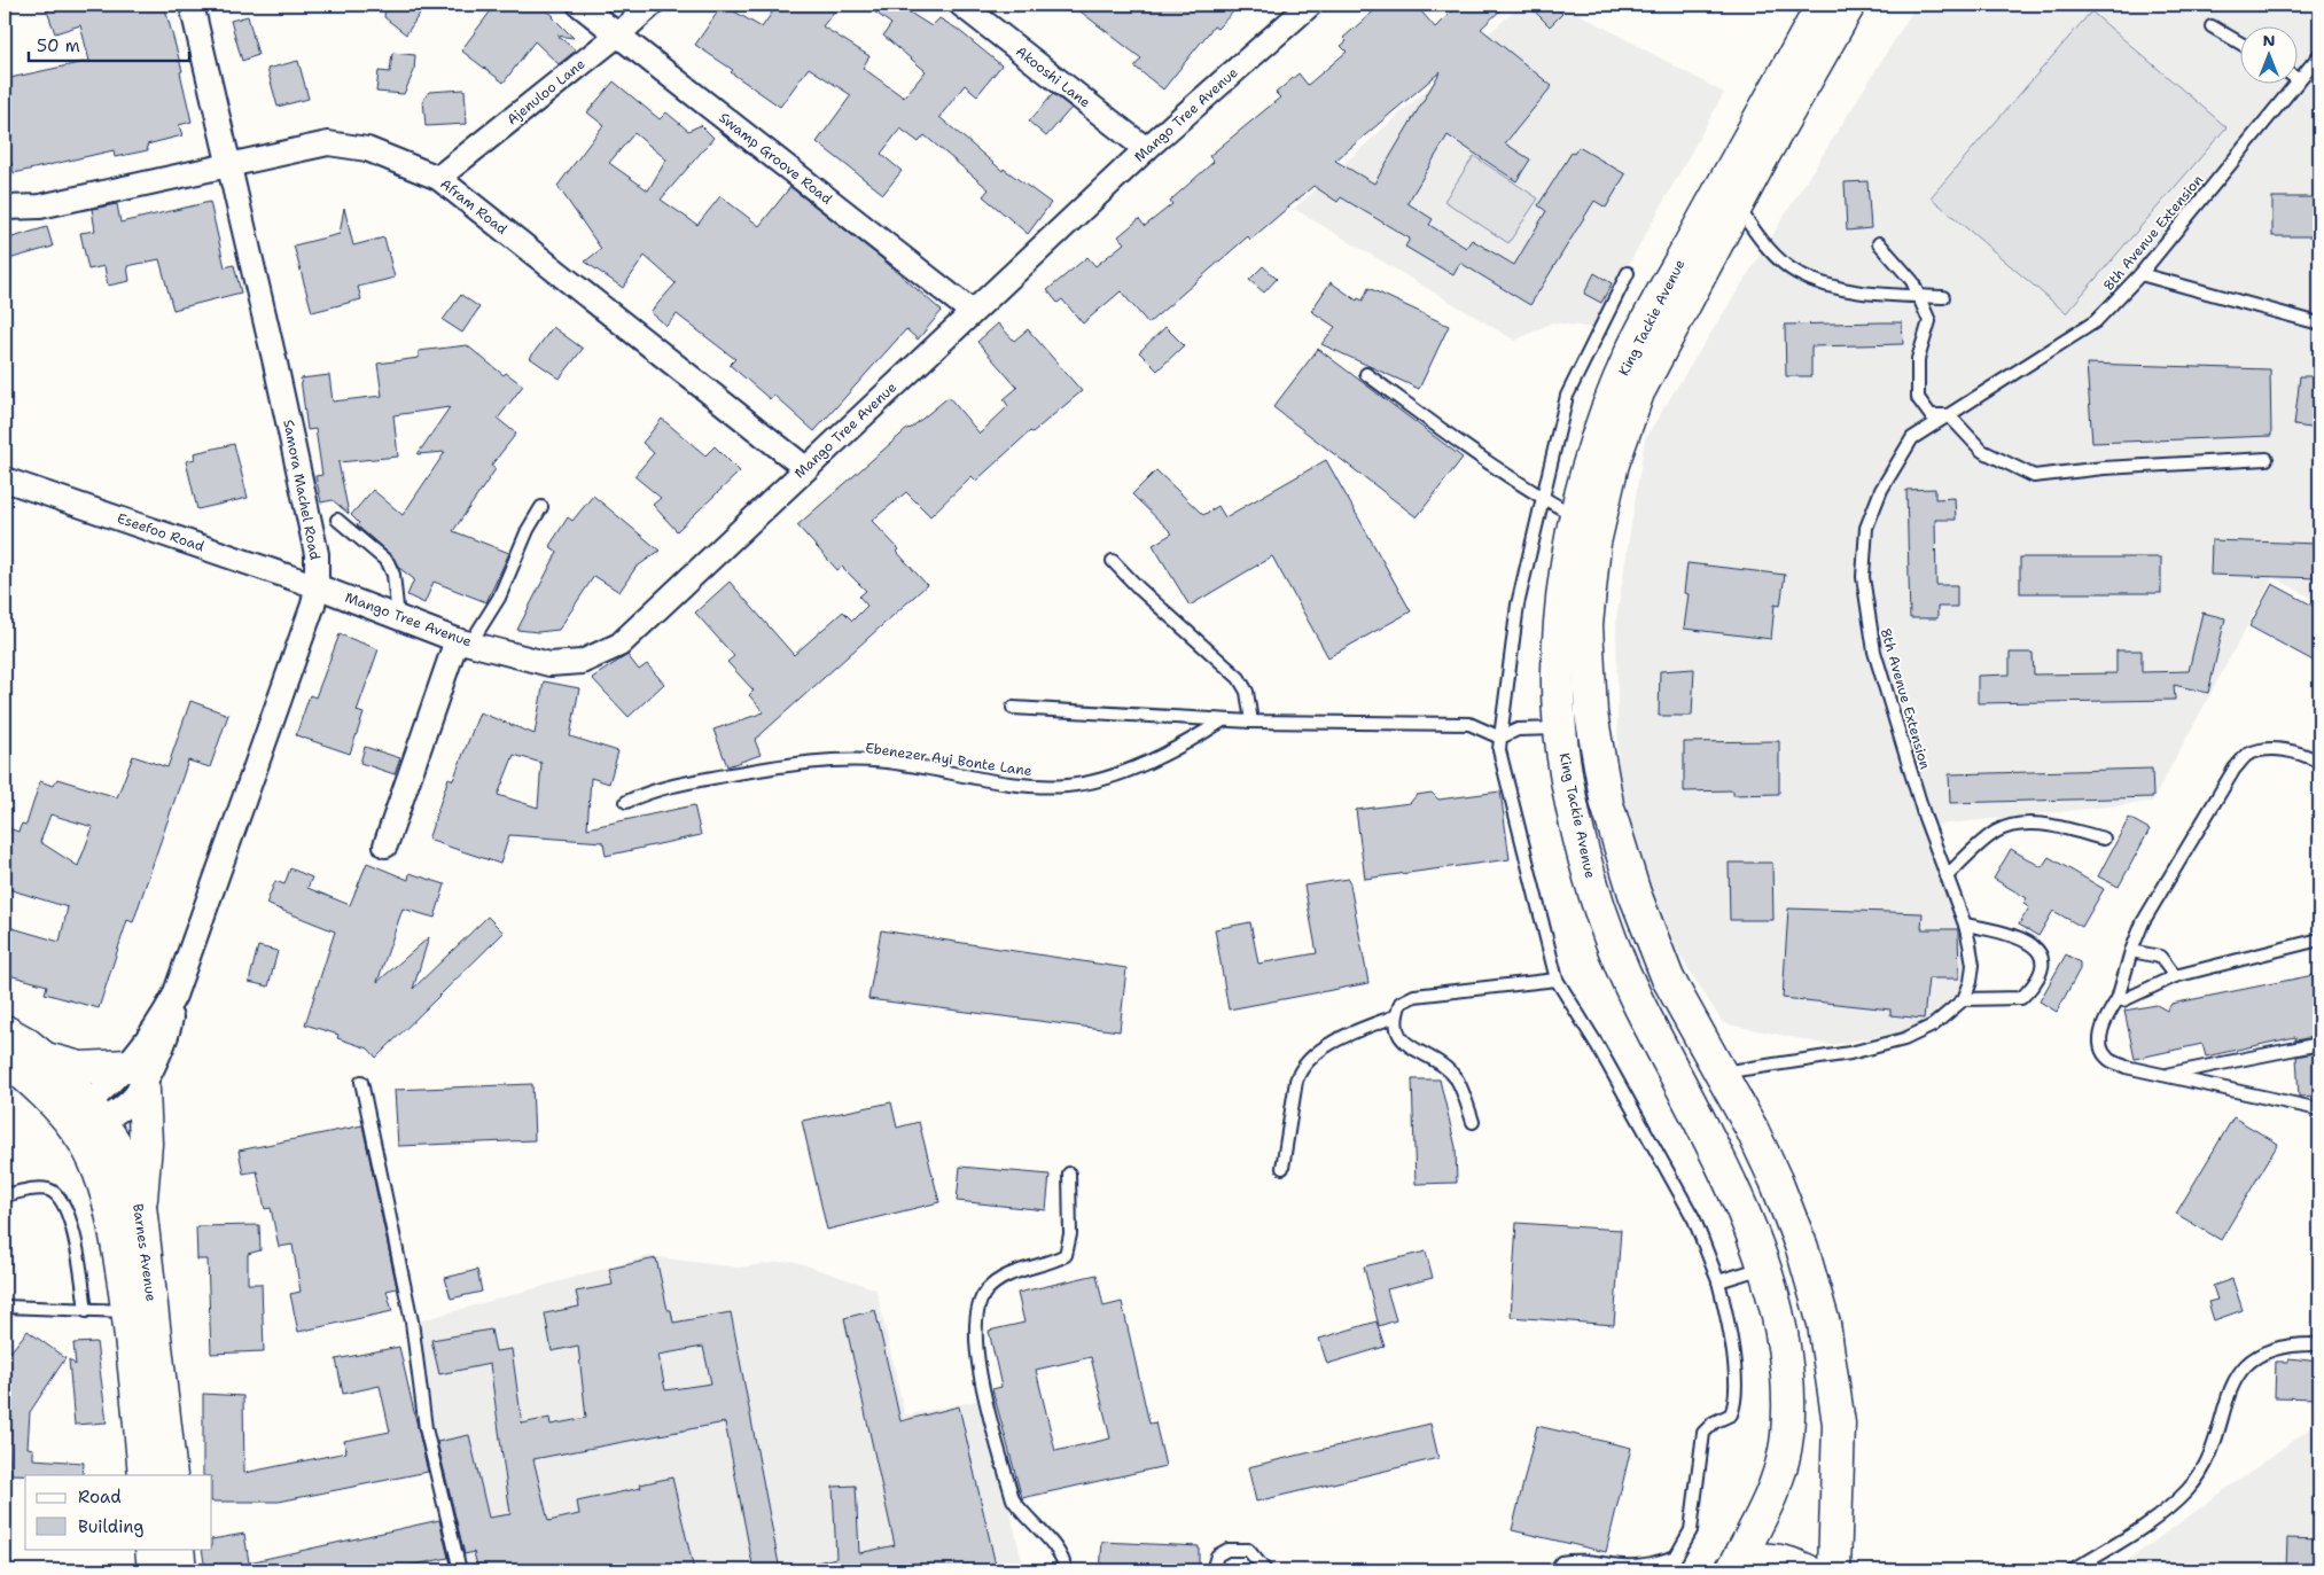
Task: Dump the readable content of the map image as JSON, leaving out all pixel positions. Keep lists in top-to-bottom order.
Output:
{
  "streets": {
    "main road": ["King Tackie Avenue", "Barnes Avenue"],
    "street": [
      "Akooshi Lane",
      "Ajenuloo Lane",
      "Mango Tree Avenue",
      "Swamp Groove Road",
      "Afram Road",
      "Samora Machel Road",
      "Eseefoo Road"
    ],
    "lane": ["8th Avenue Extension", "Ebenezer Ayi Bonte Lane"]
  },
  "crossings": [
    ["Akooshi Lane", "Mango Tree Avenue"],
    ["Ajenuloo Lane", "Swamp Groove Road"],
    ["Ajenuloo Lane", "Afram Road"],
    ["Mango Tree Avenue", "Swamp Groove Road"],
    ["Mango Tree Avenue", "Afram Road"],
    ["Mango Tree Avenue", "Samora Machel Road"],
    ["Mango Tree Avenue", "Eseefoo Road"],
    ["Afram Road", "Samora Machel Road"],
    ["Samora Machel Road", "Eseefoo Road"],
    ["Samora Machel Road", "Barnes Avenue"]
  ],
  "legend": ["Road", "Building"],
  "scale_bar": "50 m",
  "north": "top"
}
